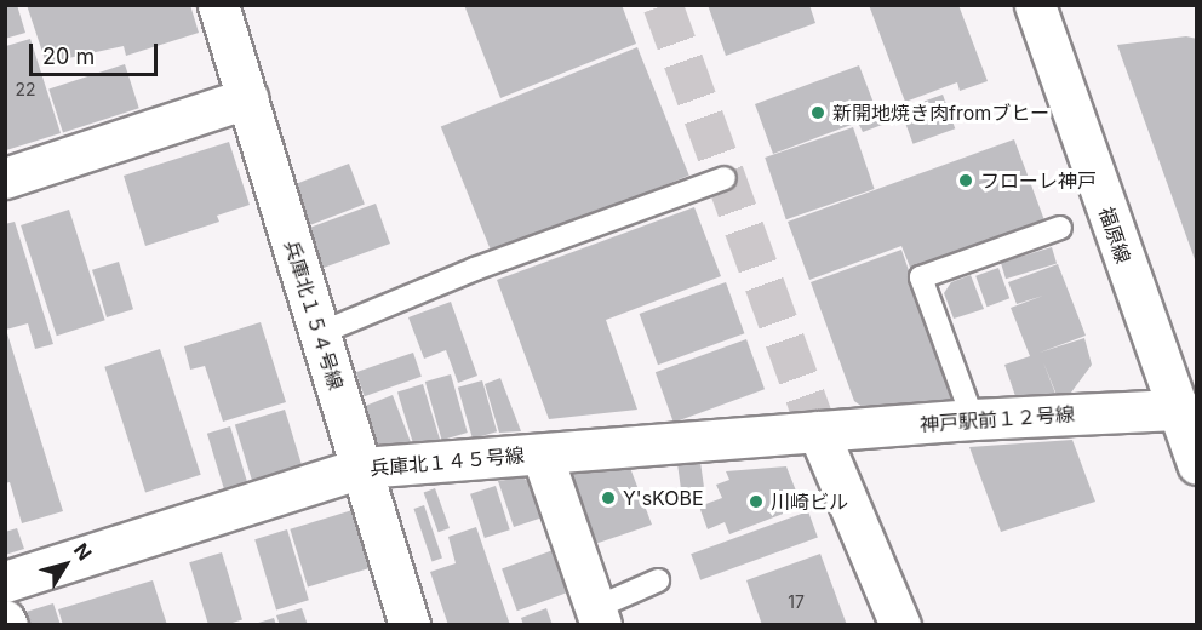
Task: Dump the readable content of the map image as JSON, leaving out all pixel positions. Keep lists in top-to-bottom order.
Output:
{
  "streets": {
    "street": [
      "福原線",
      "兵庫北１５４号線",
      "神戸駅前１２号線",
      "兵庫北１４５号線"
    ]
  },
  "crossings": [
    ["福原線", "神戸駅前１２号線"],
    ["兵庫北１５４号線", "兵庫北１４５号線"],
    ["神戸駅前１２号線", "兵庫北１４５号線"]
  ],
  "places": [
    "新開地焼き肉fromブヒー",
    "フローレ神戸",
    "Y'sKOBE",
    "川崎ビル"
  ],
  "house_numbers": ["22", "17"],
  "scale_bar": "20 m",
  "north": "top right"
}
